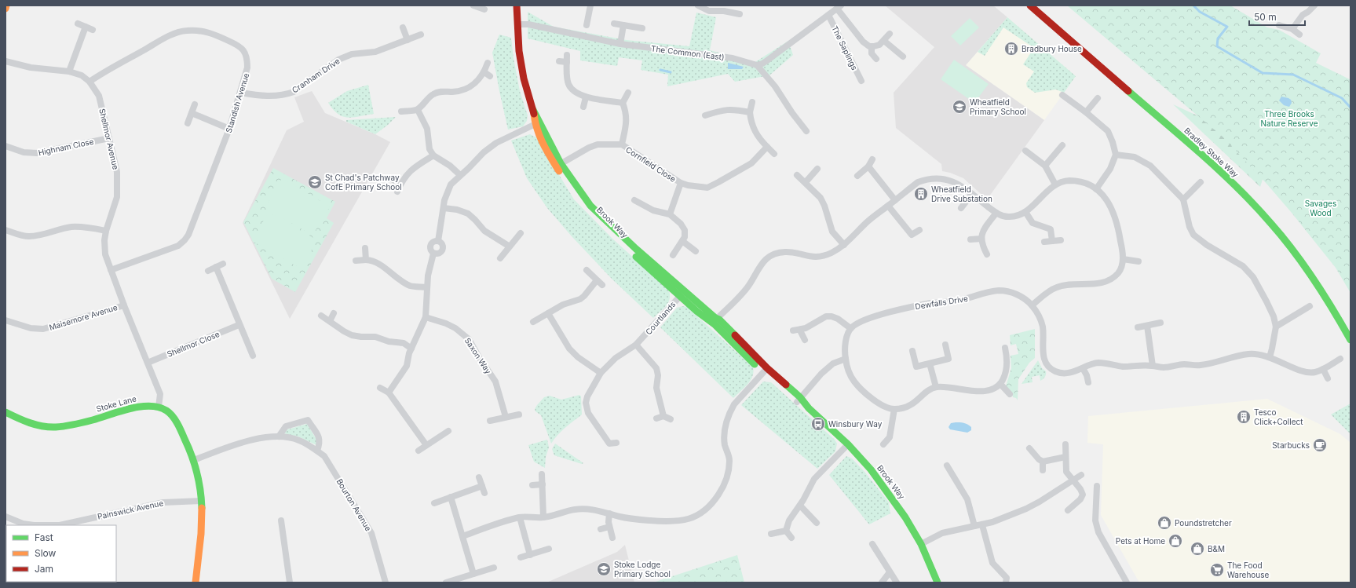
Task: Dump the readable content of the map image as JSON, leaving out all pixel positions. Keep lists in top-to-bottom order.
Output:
{
  "streets": {
    "street": [
      "The Saplings",
      "The Common (East)",
      "Cranham Drive",
      "Standish Avenue",
      "Shellmor Avenue",
      "Highnam Close",
      "Bradley Stoke Way",
      "Cornfield Close",
      "Brook Way",
      "Dewfalls Drive",
      "Maisemore Avenue",
      "Courtlands",
      "Shellmor Close",
      "Saxon Way",
      "Stoke Lane",
      "Bourton Avenue",
      "Painswick Avenue"
    ]
  },
  "crossings": [
    ["The Common (East)", "Brook Way"],
    ["Cranham Drive", "Standish Avenue"],
    ["Standish Avenue", "Shellmor Avenue"],
    ["Shellmor Avenue", "Highnam Close"],
    ["Shellmor Avenue", "Maisemore Avenue"],
    ["Shellmor Avenue", "Shellmor Close"],
    ["Shellmor Avenue", "Stoke Lane"],
    ["Cornfield Close", "Brook Way"],
    ["Brook Way", "Courtlands"]
  ],
  "parks": ["Three Brooks Nature Reserve", "Savages Wood"],
  "places": {
    "building": ["Bradbury House", "Wheatfield Drive Substation", "Tesco Click+Collect"],
    "school or university": ["Wheatfield Primary School", "St Chad's Patchway CofE Primary School", "Stoke Lodge Primary School"],
    "bus stop": ["Winsbury Way"],
    "cafe": ["Starbucks"],
    "shop": ["Poundstretcher", "Pets at Home", "B&M"],
    "supermarket": ["The Food Warehouse"]
  },
  "legend": ["Fast", "Slow", "Jam"],
  "scale_bar": "50 m"
}
